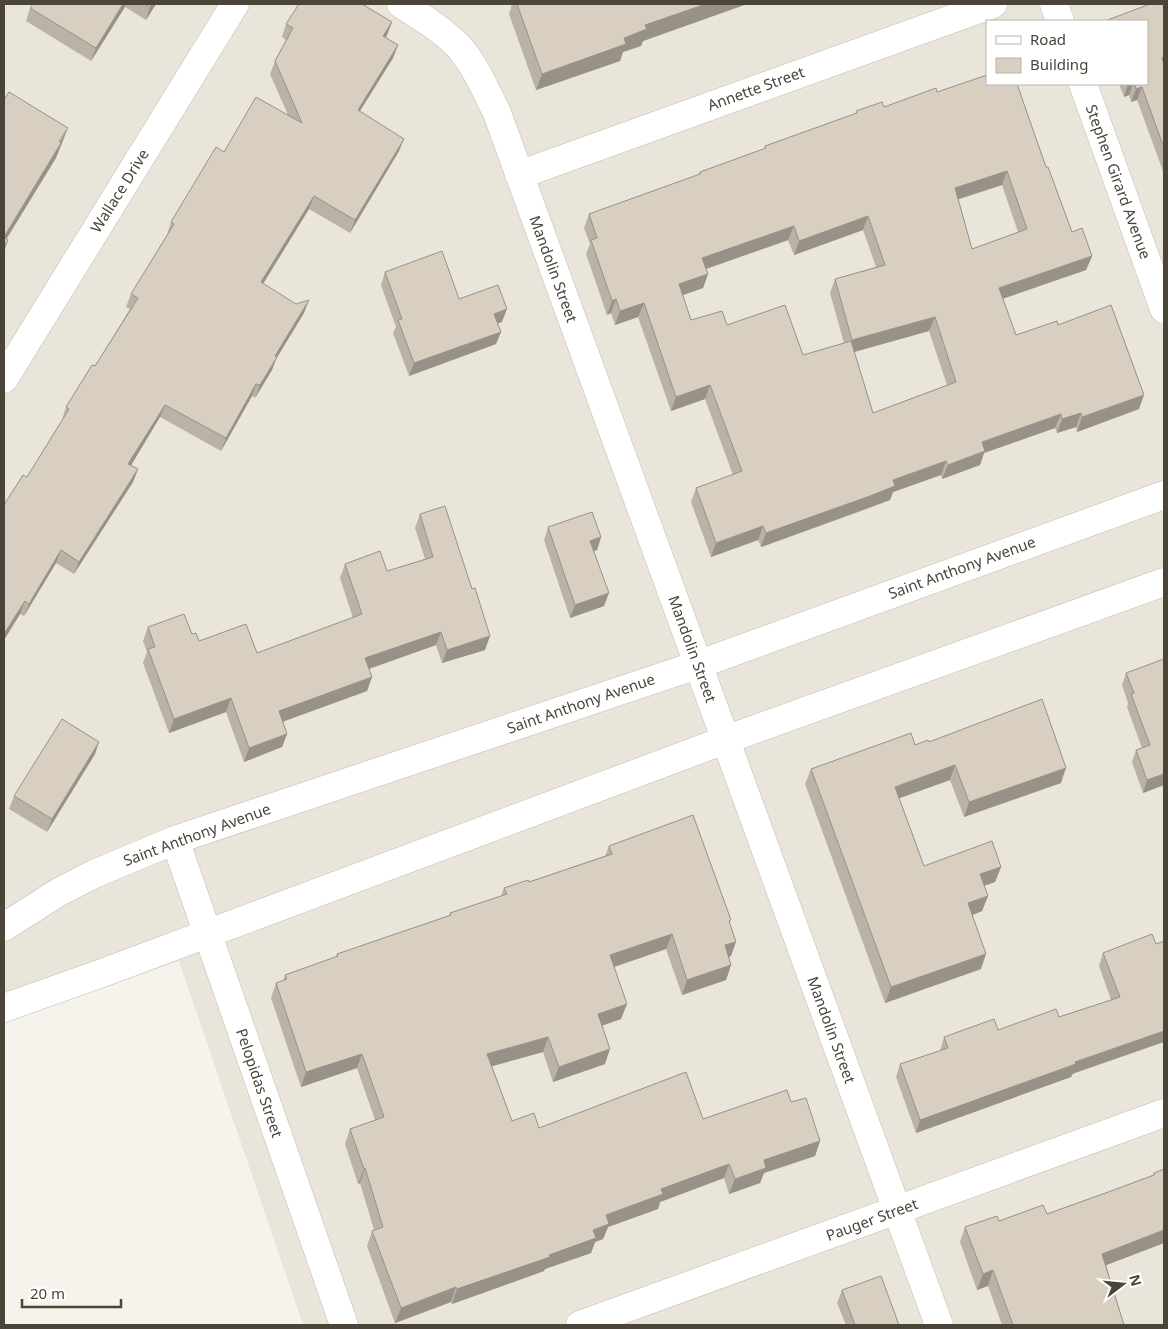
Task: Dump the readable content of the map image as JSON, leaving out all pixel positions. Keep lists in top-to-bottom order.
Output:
{
  "streets": {
    "street": [
      "Annette Street",
      "Stephen Girard Avenue",
      "Wallace Drive",
      "Mandolin Street",
      "Saint Anthony Avenue",
      "Pelopidas Street",
      "Pauger Street"
    ]
  },
  "crossings": [
    ["Annette Street", "Mandolin Street"],
    ["Mandolin Street", "Saint Anthony Avenue"],
    ["Mandolin Street", "Pauger Street"],
    ["Saint Anthony Avenue", "Pelopidas Street"]
  ],
  "legend": ["Road", "Building"],
  "scale_bar": "20 m",
  "north": "right"
}
